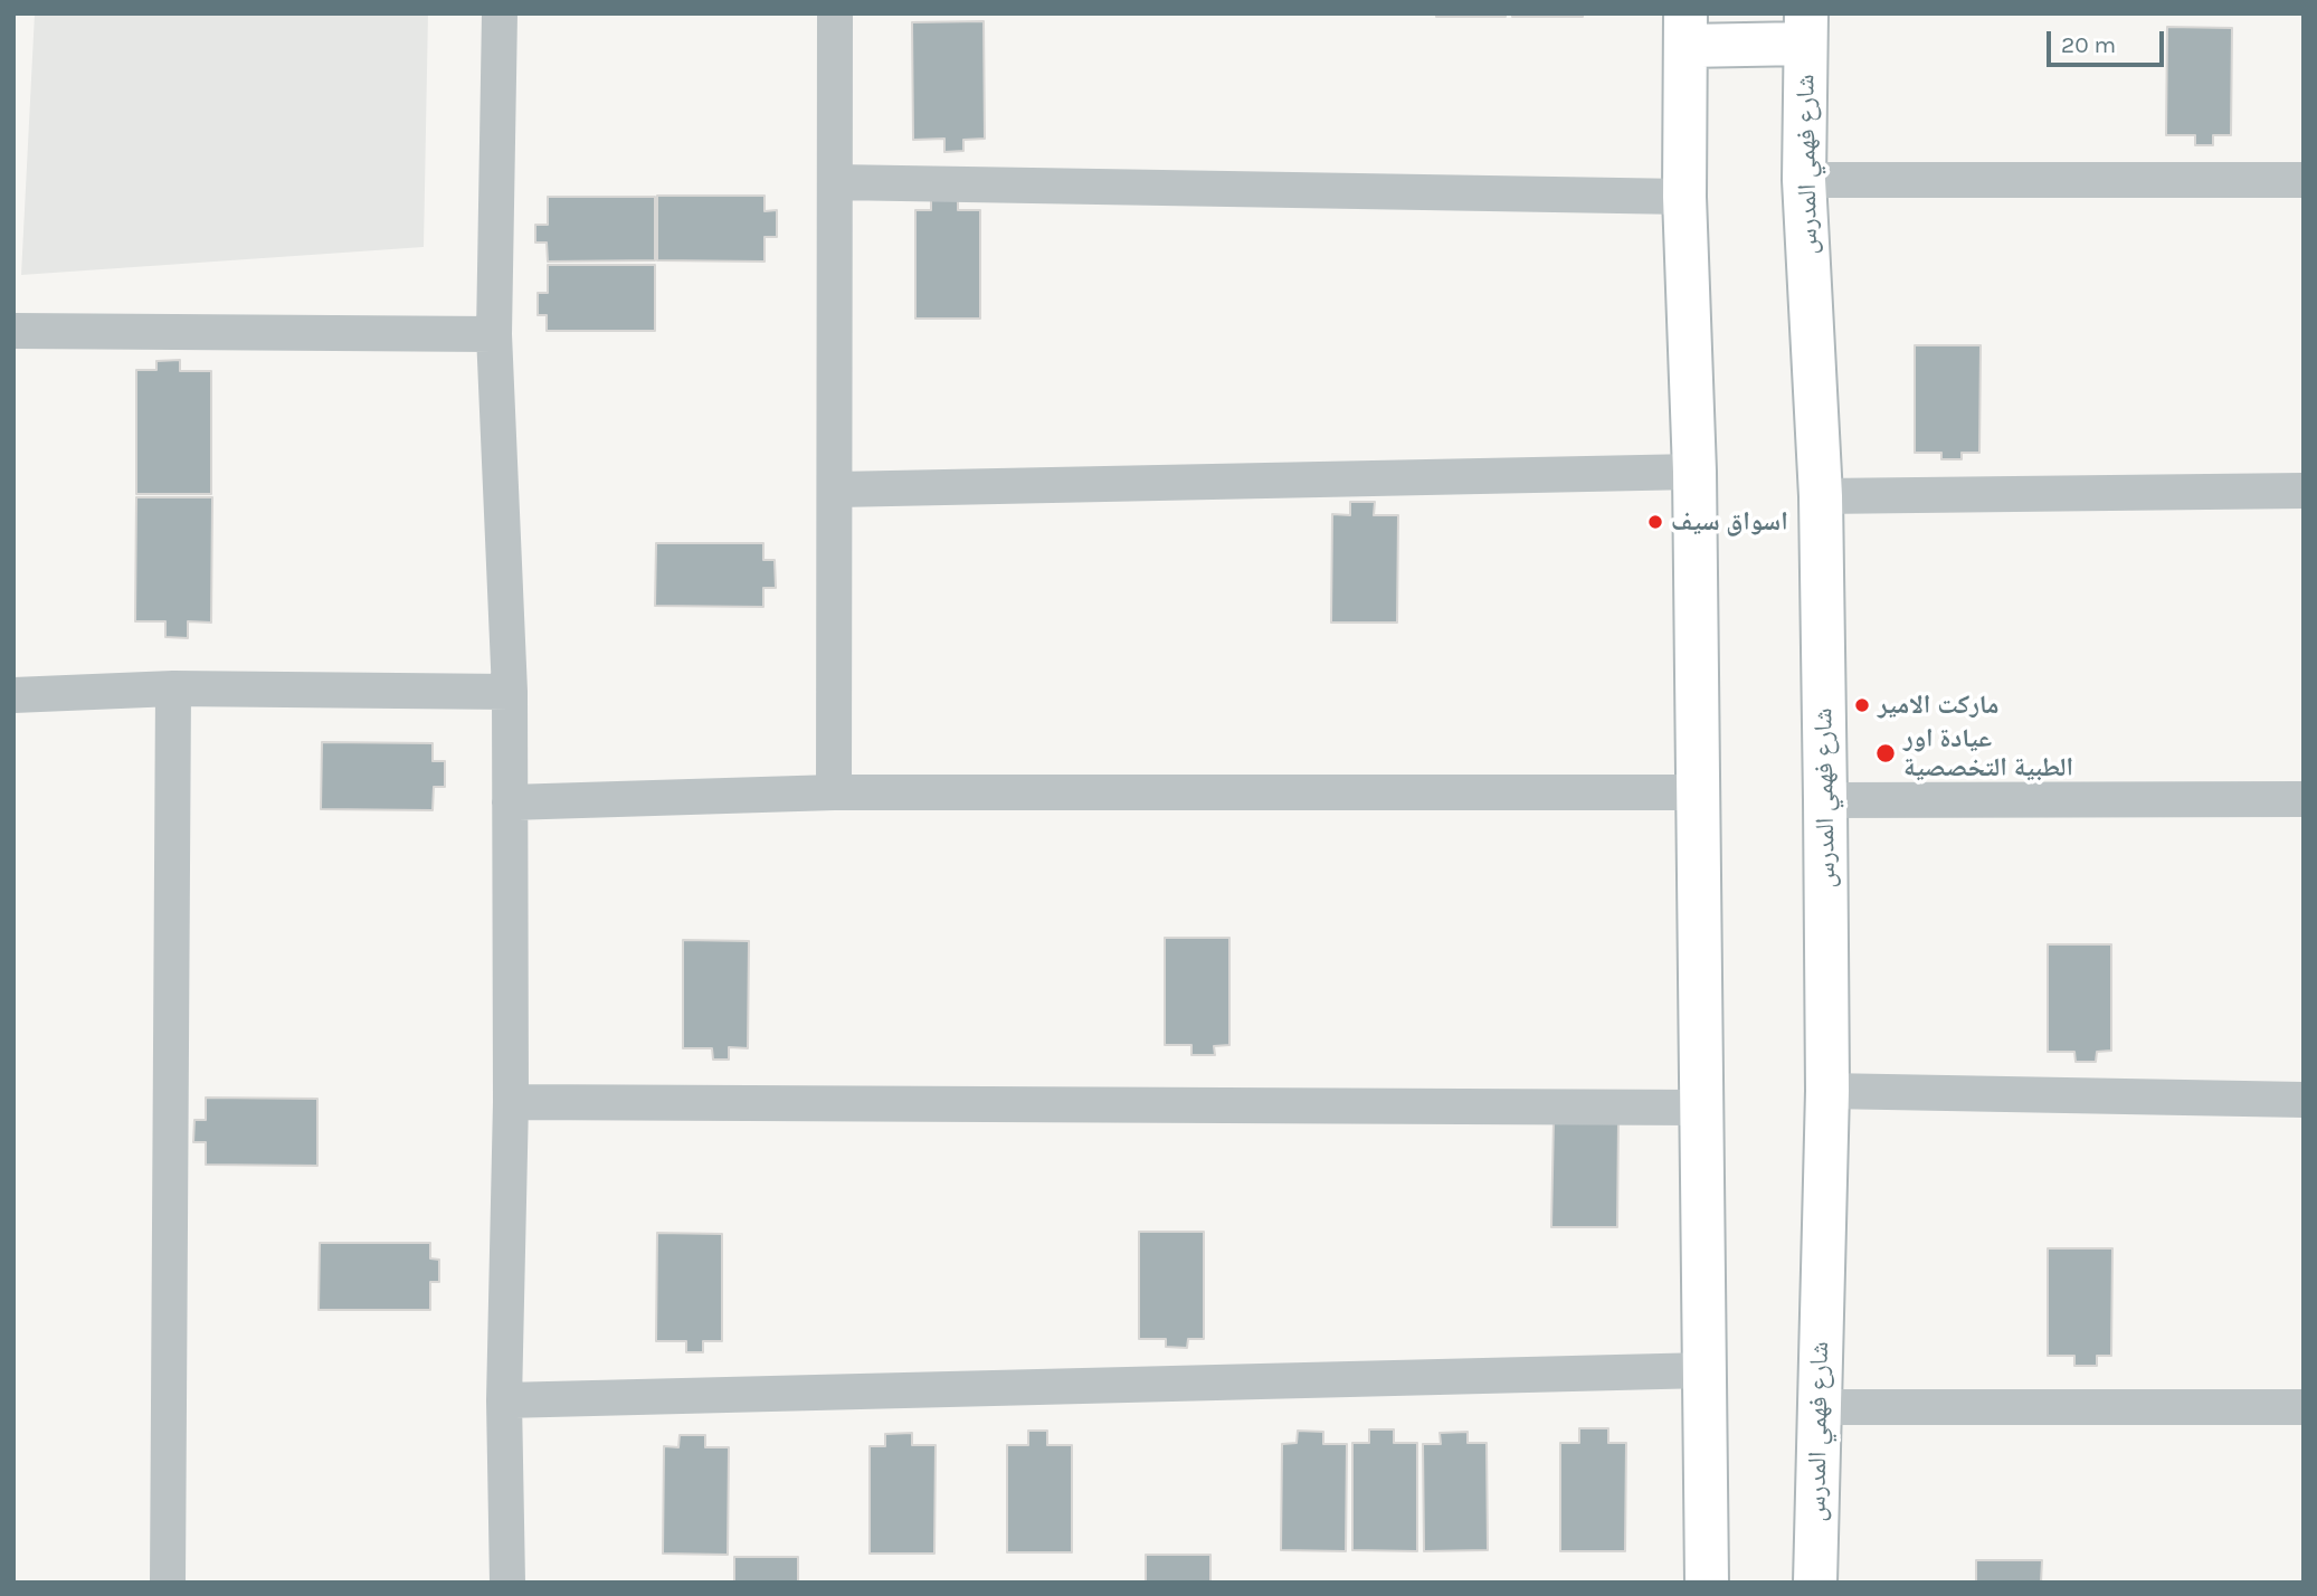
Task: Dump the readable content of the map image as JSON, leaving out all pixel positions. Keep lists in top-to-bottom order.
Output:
{
  "streets": {
    "street": ["شارع فهمي المدرس"]
  },
  "places": ["اسواق سيف", "ماركت الامير", "عيادة اور الطبية التخصصية"],
  "scale_bar": "20 m"
}
